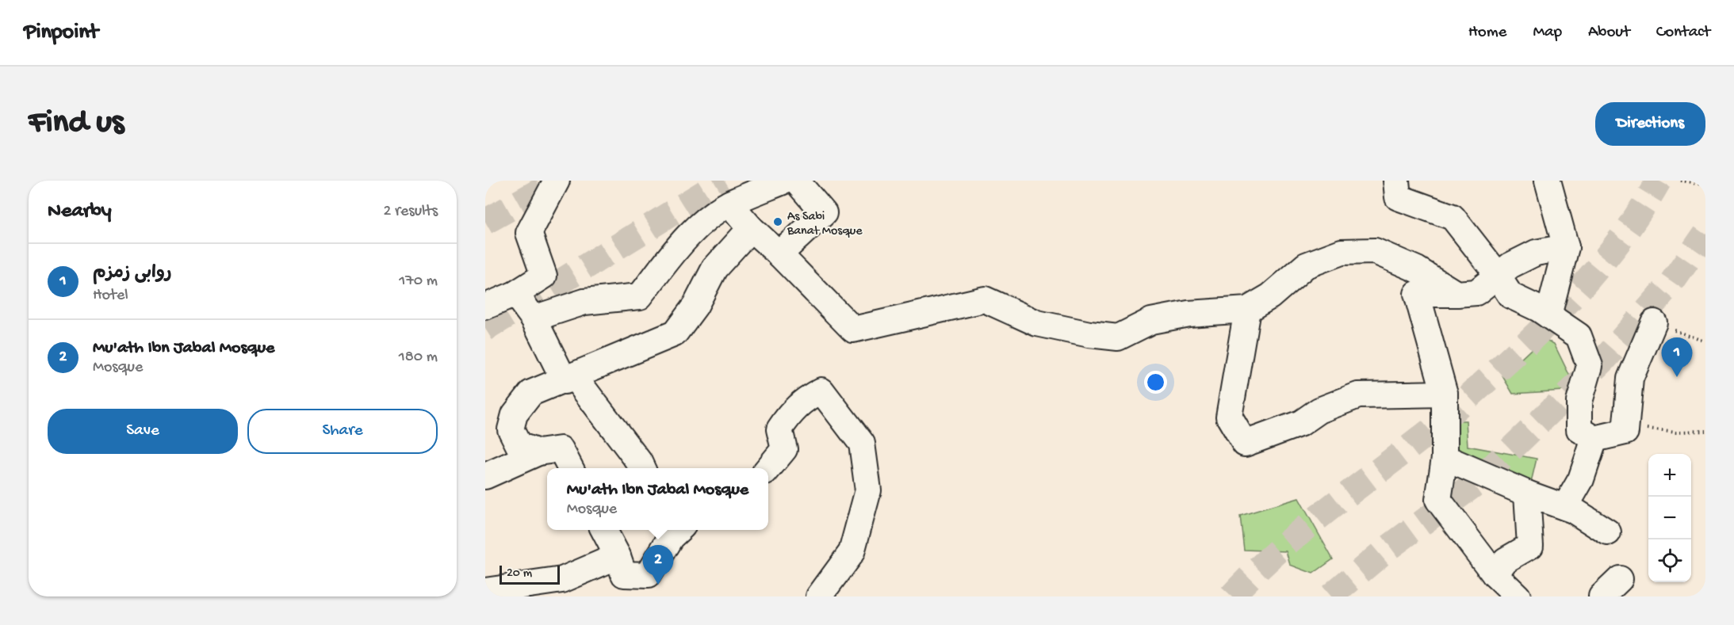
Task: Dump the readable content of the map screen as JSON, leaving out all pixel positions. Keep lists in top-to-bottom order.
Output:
{
  "places": ["As Sabi Banat Mosque"],
  "scale_bar": "20 m",
  "page": {
    "header": "Pinpoint",
    "nav": [
      "Home",
      "Map",
      "About",
      "Contact"
    ],
    "buttons": [
      "Directions",
      ["Save", "Share"]
    ],
    "title": "Find us",
    "heading": ["Nearby", "2 results"],
    "list": [
      {
        "mark": "1",
        "name": "روابی زمزم",
        "note": "Hotel",
        "value": "170 m"
      },
      {
        "mark": "2",
        "name": "Mu'ath Ibn Jabal Mosque",
        "note": "Mosque",
        "value": "180 m"
      }
    ],
    "pins": ["1", "2"],
    "map_buttons": ["+", "−"],
    "popup": ["Mu'ath Ibn Jabal Mosque", "Mosque"],
    "scale": "20 m"
  }
}
